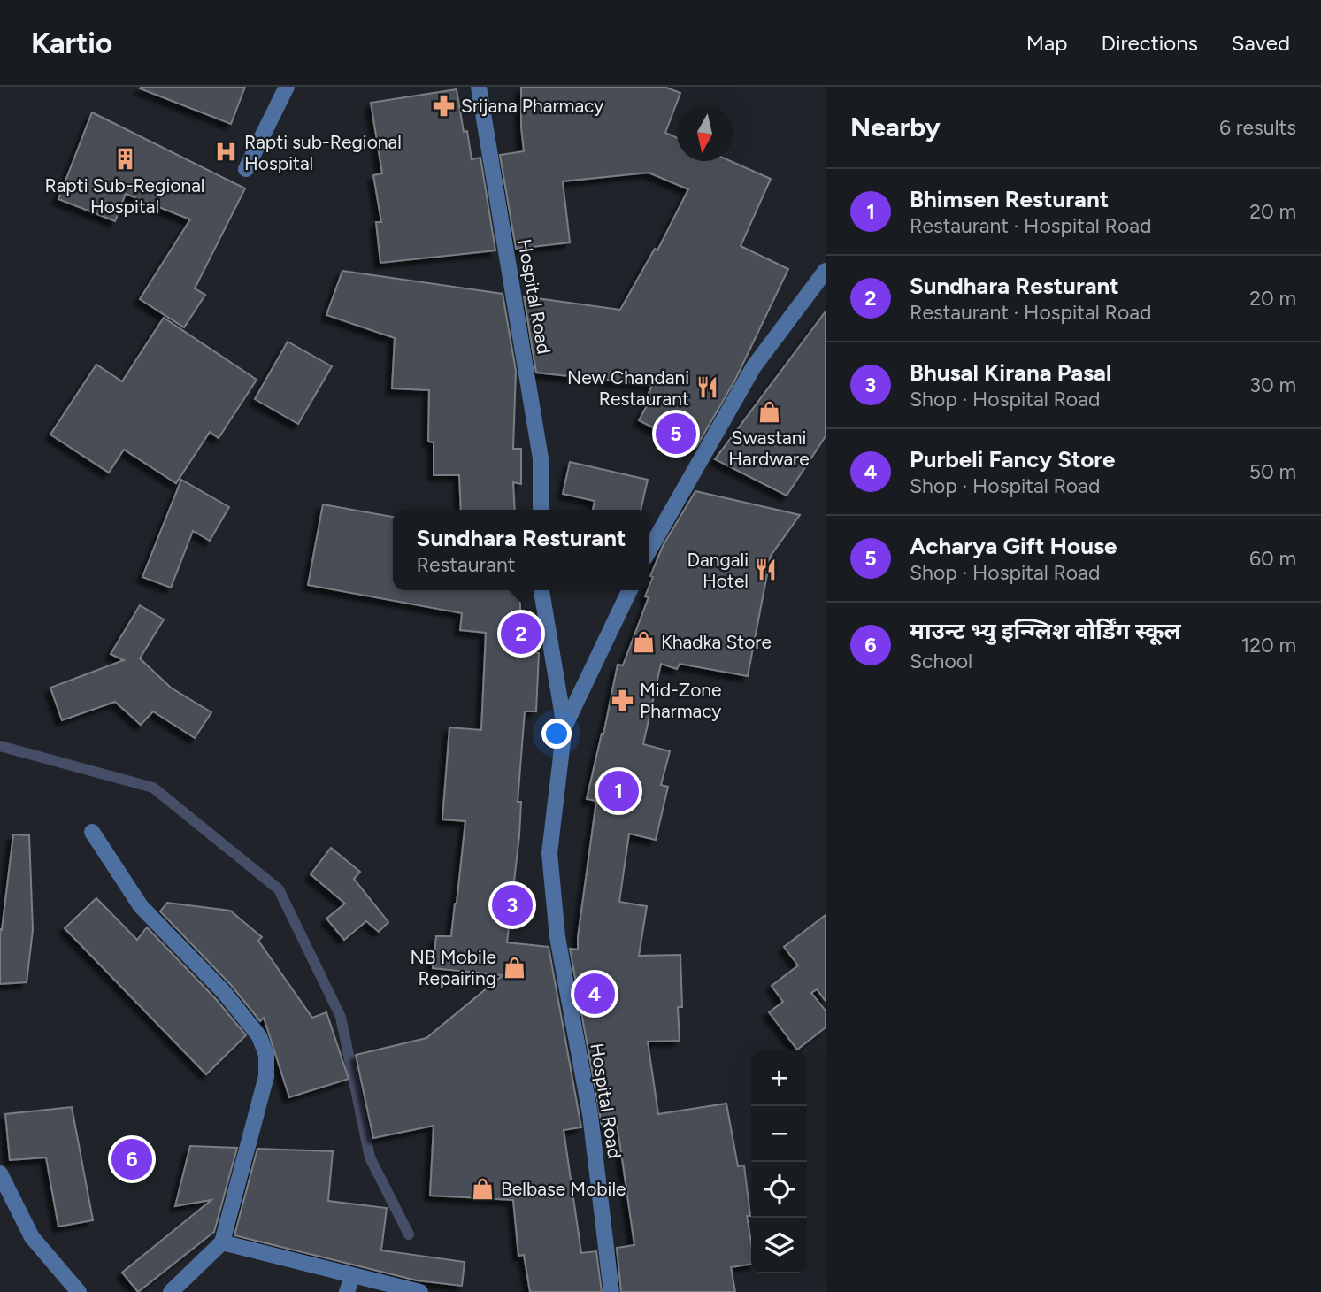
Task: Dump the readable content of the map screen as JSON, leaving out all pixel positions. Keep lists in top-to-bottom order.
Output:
{
  "streets": {
    "street": ["Hospital Road"]
  },
  "places": {
    "pharmacy": ["Srijana Pharmacy", "Mid-Zone Pharmacy"],
    "hospital": ["Rapti sub-Regional Hospital"],
    "building": ["Rapti Sub-Regional Hospital"],
    "restaurant": ["New Chandani Restaurant", "Dangali Hotel"],
    "shop": [
      "Swastani Hardware",
      "Khadka Store",
      "NB Mobile Repairing",
      "Belbase Mobile"
    ]
  },
  "north": "bottom",
  "page": {
    "header": "Kartio",
    "nav": ["Map", "Directions", "Saved"],
    "heading": ["Nearby", "6 results"],
    "list": [
      {
        "mark": "1",
        "name": "Bhimsen Resturant",
        "note": "Restaurant · Hospital Road",
        "value": "20 m"
      },
      {
        "mark": "2",
        "name": "Sundhara Resturant",
        "note": "Restaurant · Hospital Road",
        "value": "20 m"
      },
      {
        "mark": "3",
        "name": "Bhusal Kirana Pasal",
        "note": "Shop · Hospital Road",
        "value": "30 m"
      },
      {
        "mark": "4",
        "name": "Purbeli Fancy Store",
        "note": "Shop · Hospital Road",
        "value": "50 m"
      },
      {
        "mark": "5",
        "name": "Acharya Gift House",
        "note": "Shop · Hospital Road",
        "value": "60 m"
      },
      {
        "mark": "6",
        "name": "माउन्ट भ्यु इन्ग्लिश वोर्डिंग स्कूल",
        "note": "School",
        "value": "120 m"
      }
    ],
    "pins": [
      "5",
      "2",
      "1",
      "3",
      "4",
      "6"
    ],
    "popup": ["Sundhara Resturant", "Restaurant"],
    "map_buttons": ["+", "−"]
  }
}
